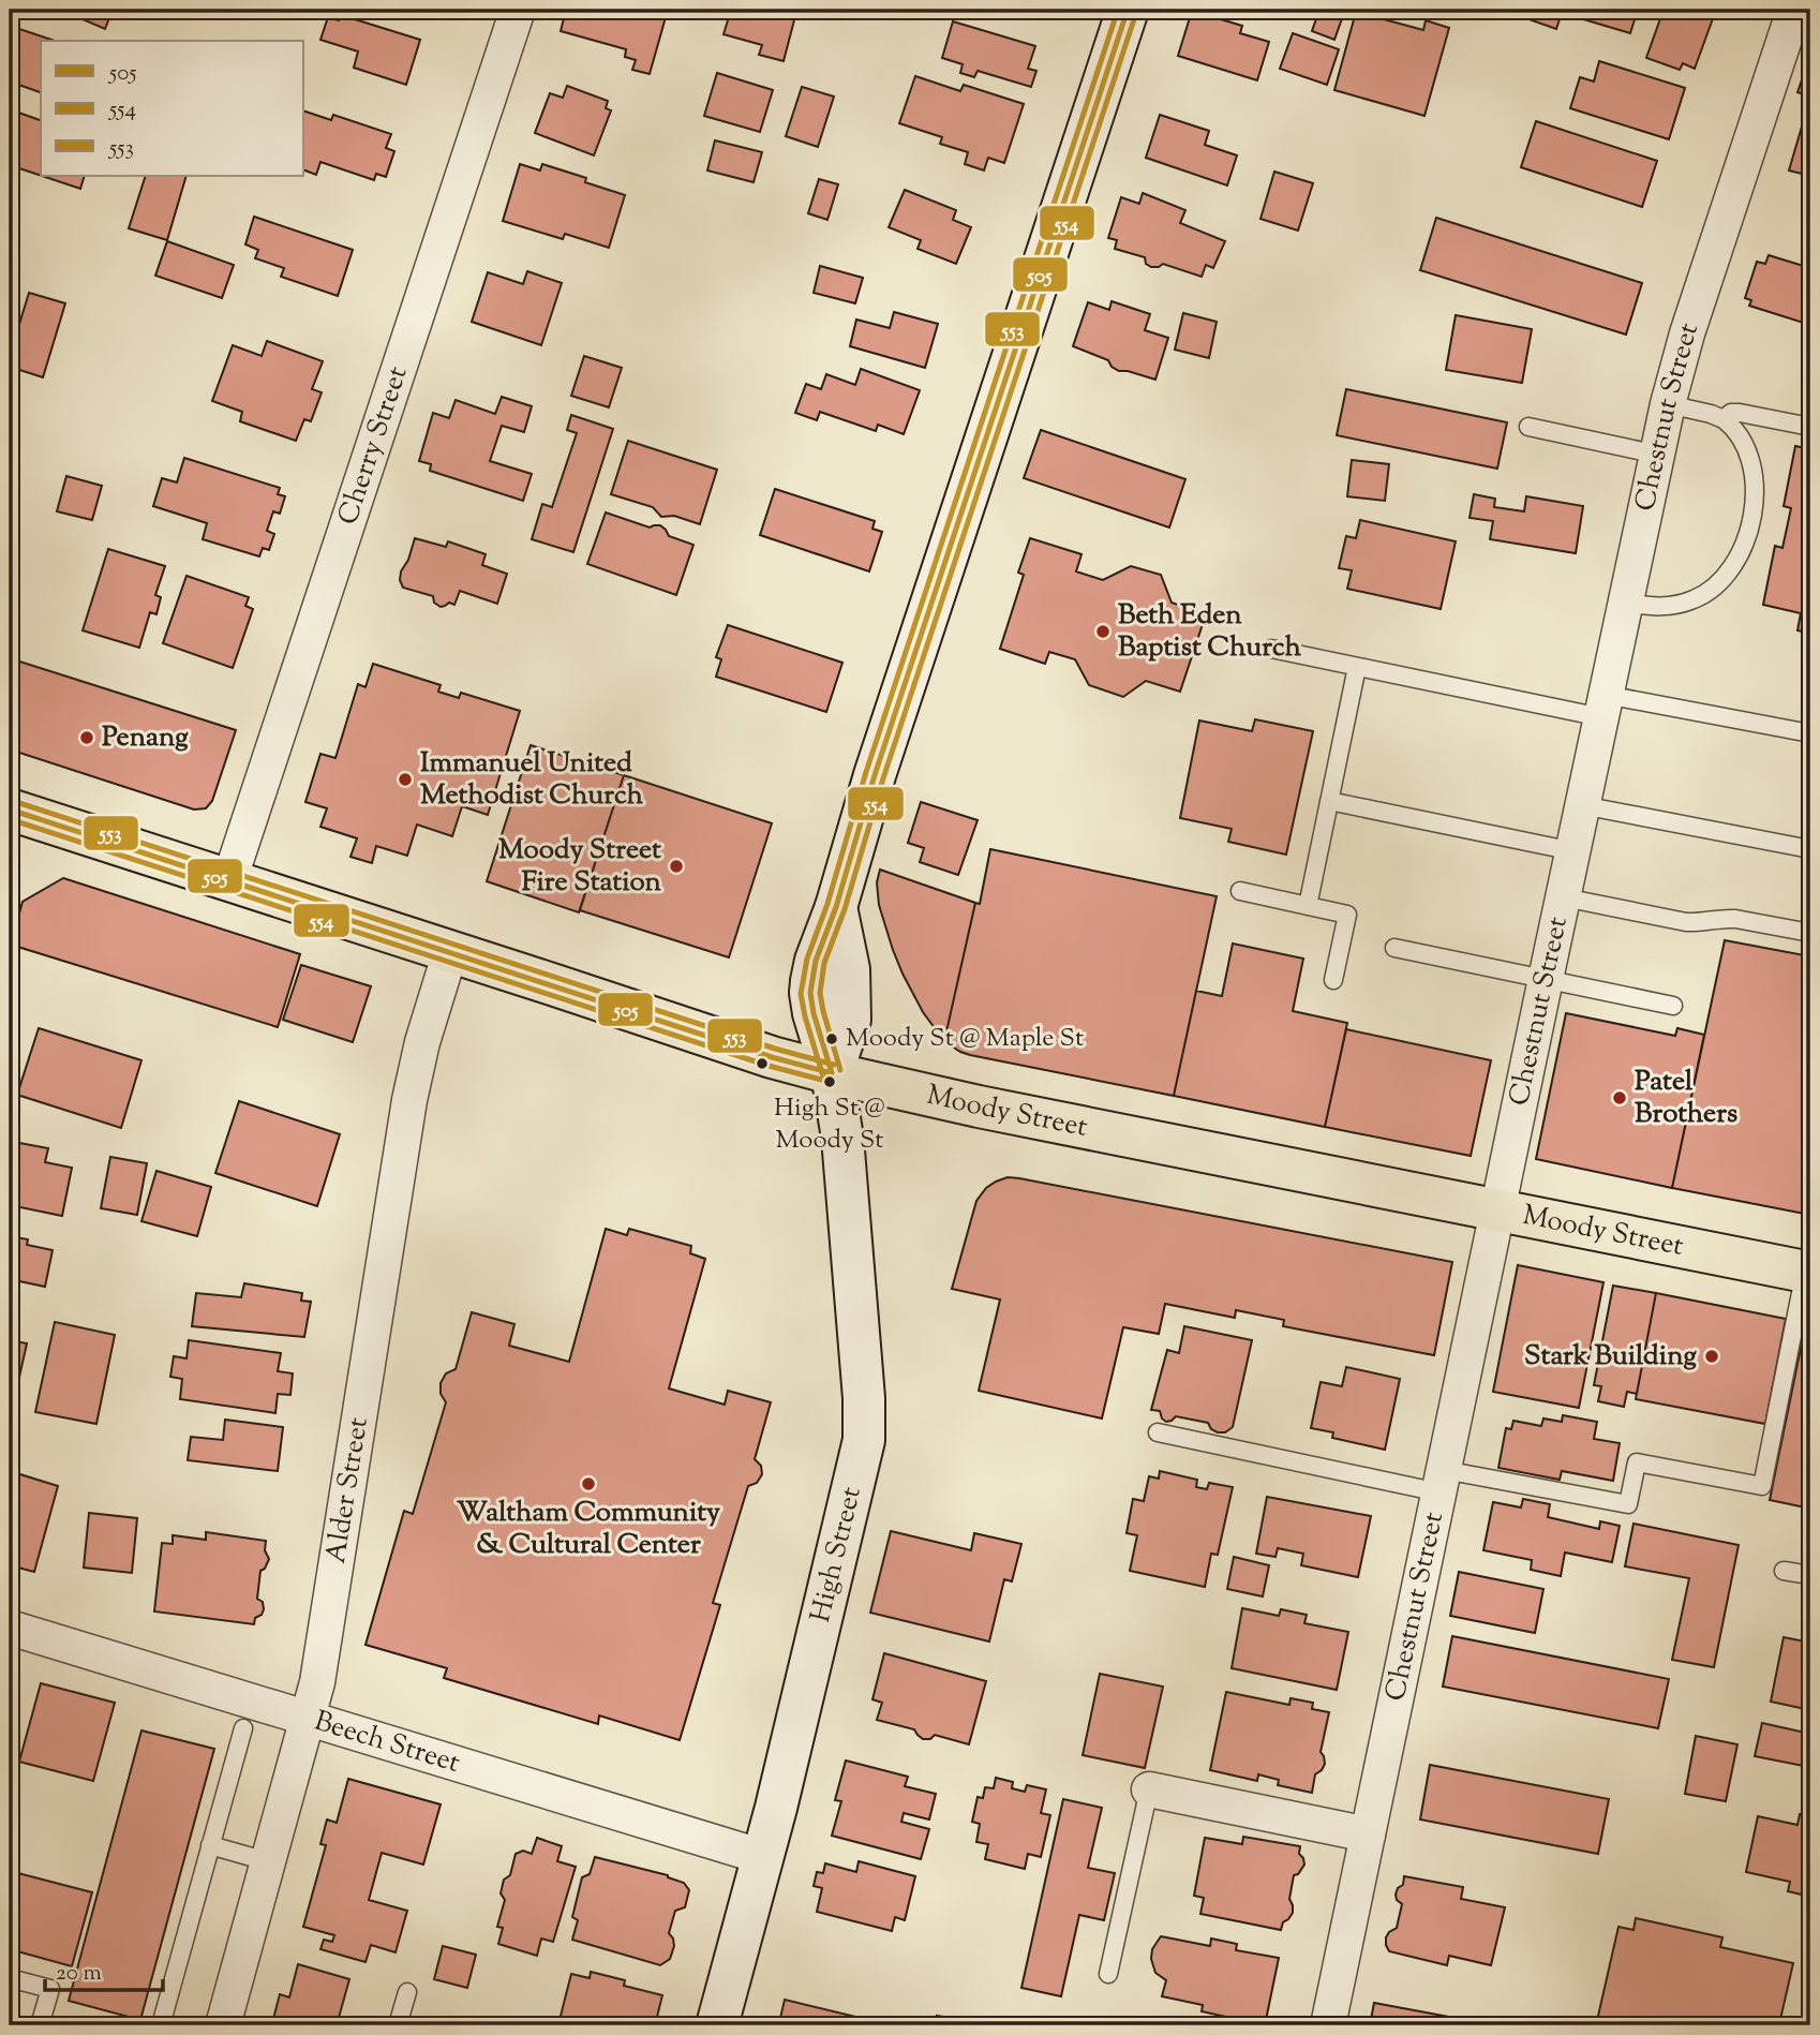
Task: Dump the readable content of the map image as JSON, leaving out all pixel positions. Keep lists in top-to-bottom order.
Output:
{
  "streets": {
    "main road": ["Moody Street"],
    "street": [
      "Chestnut Street",
      "Cherry Street",
      "Alder Street",
      "High Street",
      "Beech Street"
    ]
  },
  "crossings": [
    ["Chestnut Street", "Moody Street"],
    ["Cherry Street", "Moody Street"],
    ["Moody Street", "Alder Street"],
    ["Moody Street", "High Street"],
    ["Alder Street", "Beech Street"],
    ["High Street", "Beech Street"]
  ],
  "places": [
    "Beth Eden Baptist Church",
    "Penang",
    "Immanuel United Methodist Church",
    "Moody Street Fire Station",
    "Moody St @ Maple St",
    "High St @ Moody St",
    "Patel Brothers",
    "Stark Building",
    "Waltham Community & Cultural Center"
  ],
  "lines": ["transit line 505", "transit line 553", "transit line 554"],
  "legend": ["505", "554", "553"],
  "scale_bar": "20 m"
}
